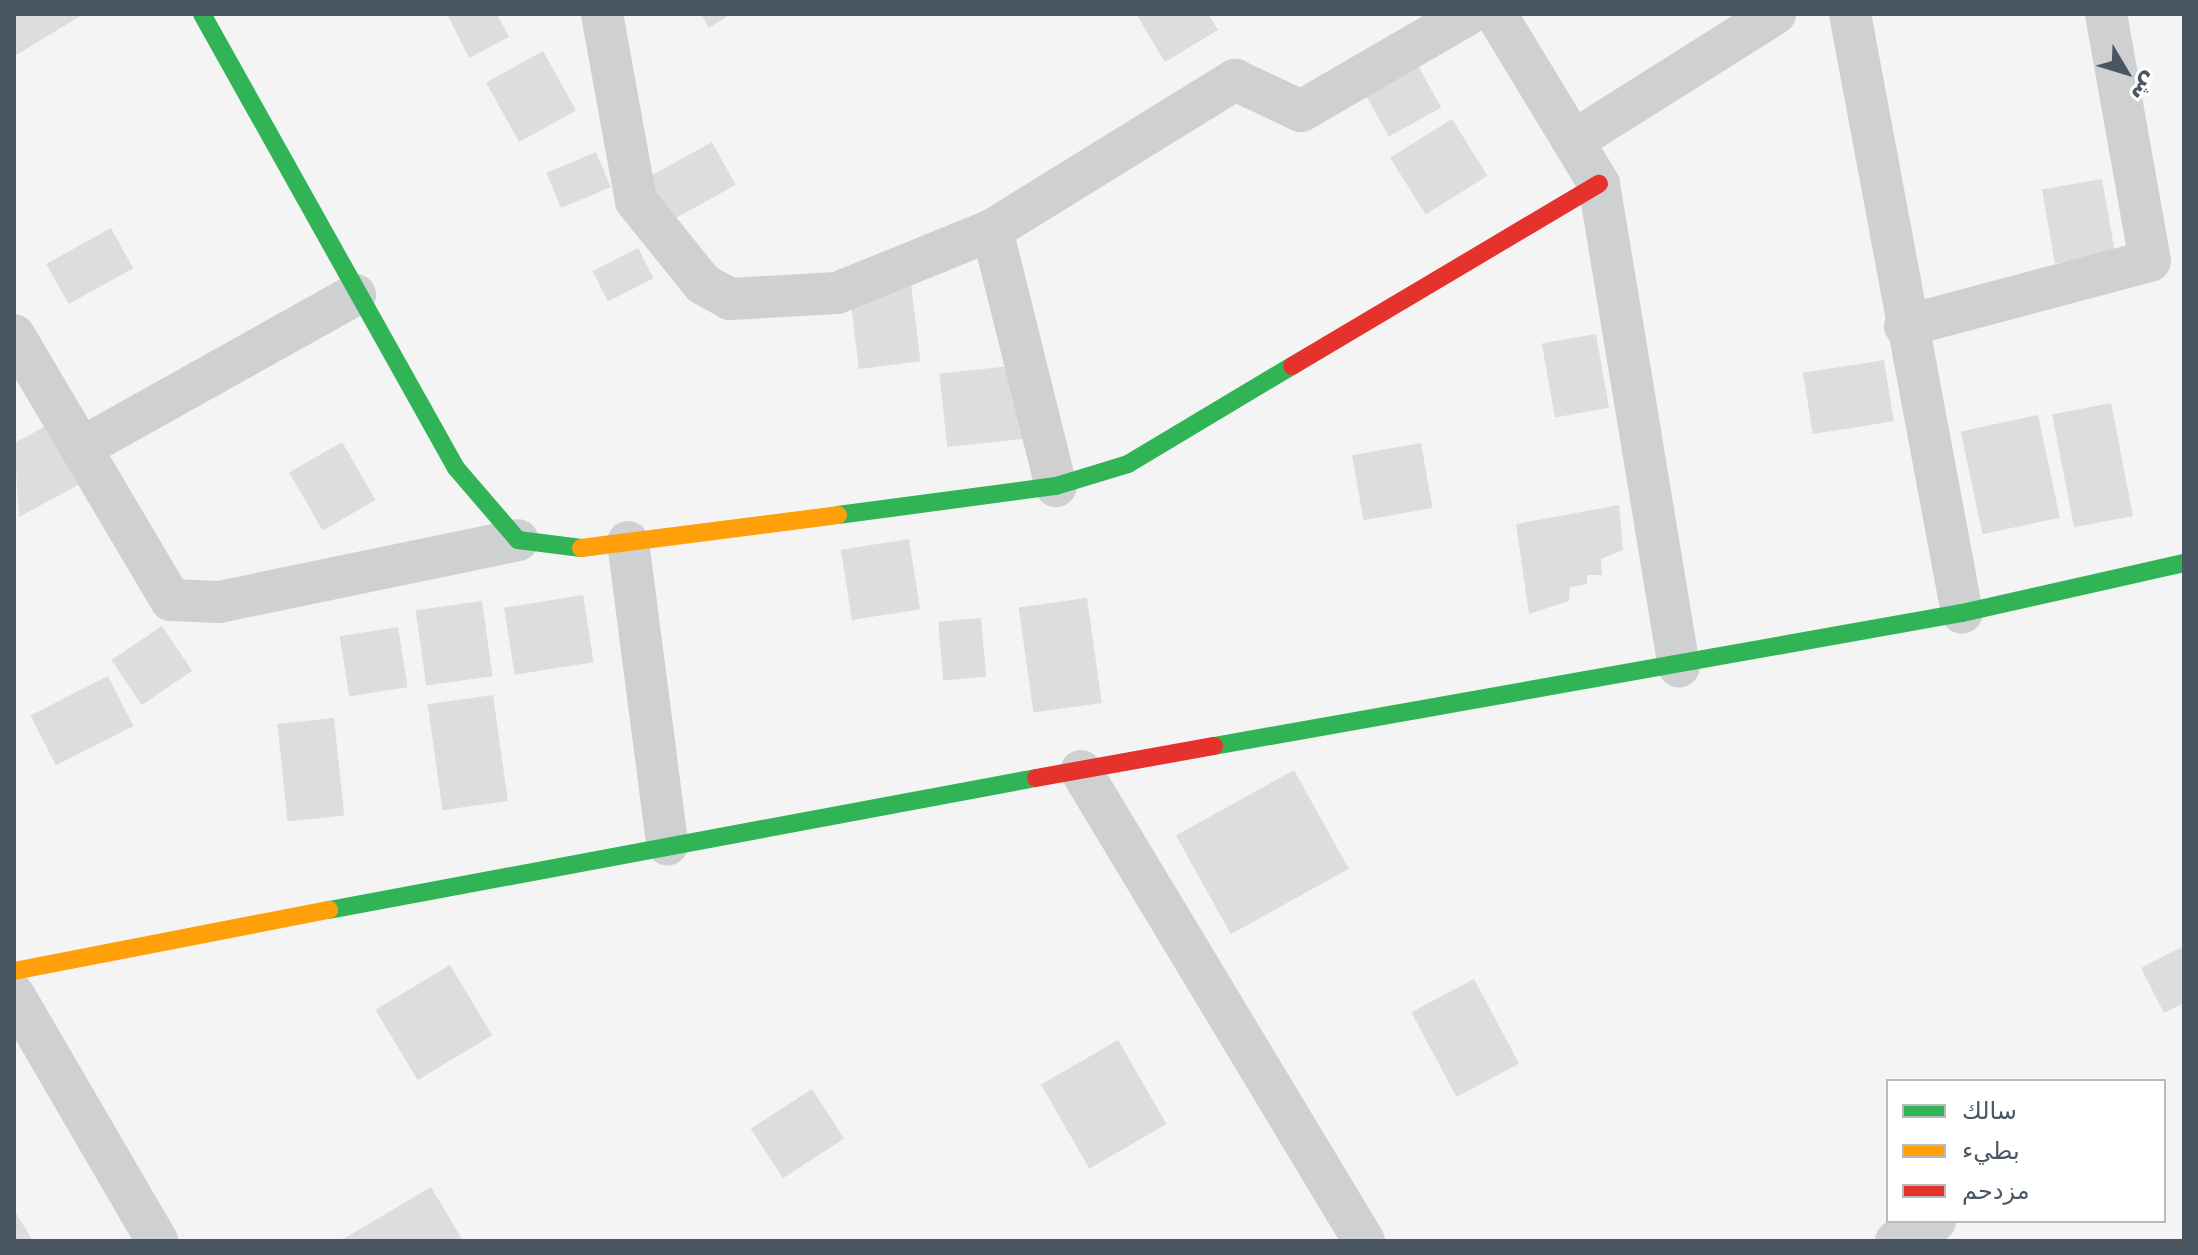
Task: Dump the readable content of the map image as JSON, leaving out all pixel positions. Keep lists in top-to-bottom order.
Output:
{
  "legend": ["سالك", "بطيء", "مزدحم"],
  "north": "bottom right"
}
